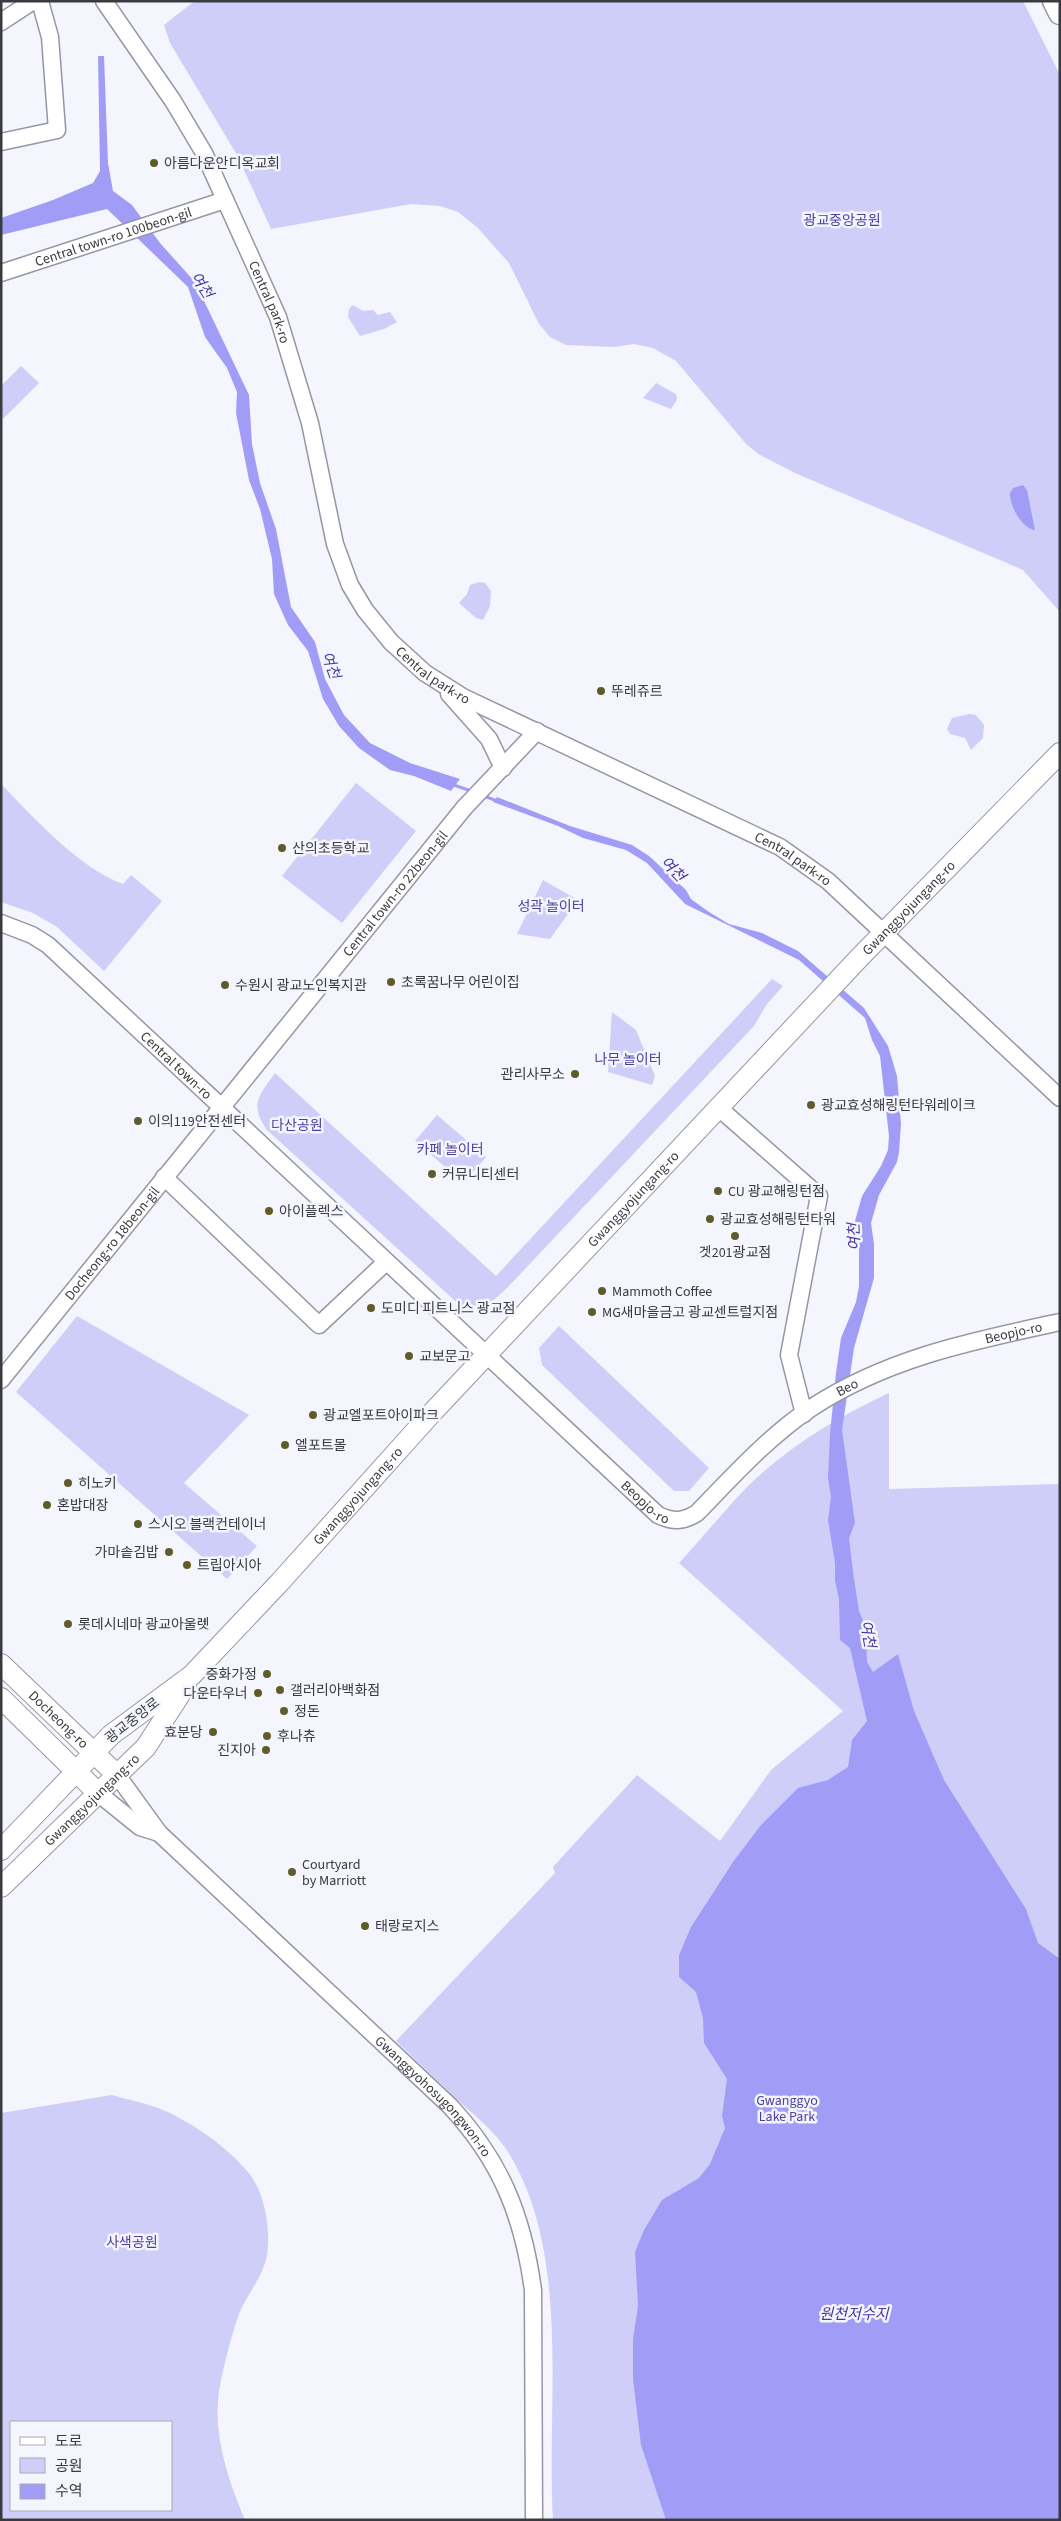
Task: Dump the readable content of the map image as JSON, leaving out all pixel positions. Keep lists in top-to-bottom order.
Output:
{
  "streets": {
    "main road": ["Gwanggyojungang-ro", "Docheong-ro", "광교중앙로"],
    "street": [
      "Central town-ro 100beon-gil",
      "Central park-ro",
      "Central town-ro 22beon-gil",
      "Central town-ro",
      "Docheong-ro 18beon-gil",
      "Beopjo-ro",
      "Beo",
      "Gwanggyohosugongwon-ro"
    ]
  },
  "crossings": [
    ["Central town-ro 100beon-gil", "Central park-ro"],
    ["Central park-ro", "Central town-ro 22beon-gil"],
    ["Central park-ro", "Gwanggyojungang-ro"],
    ["Central town-ro 22beon-gil", "Central town-ro"],
    ["Central town-ro 22beon-gil", "Docheong-ro 18beon-gil"],
    ["Gwanggyojungang-ro", "Central town-ro"],
    ["Gwanggyojungang-ro", "Beopjo-ro"],
    ["Gwanggyojungang-ro", "Docheong-ro"],
    ["Gwanggyojungang-ro", "광교중앙로"],
    ["Gwanggyojungang-ro", "Gwanggyohosugongwon-ro"],
    ["Central town-ro", "Docheong-ro 18beon-gil"],
    ["Central town-ro", "Beopjo-ro"],
    ["Beopjo-ro", "Beo"],
    ["Docheong-ro", "광교중앙로"],
    ["Docheong-ro", "Gwanggyohosugongwon-ro"]
  ],
  "water": ["여천", "원천저수지"],
  "parks": [
    "광교중앙공원",
    "성곽 놀이터",
    "나무 놀이터",
    "다산공원",
    "카페 놀이터",
    "Gwanggyo Lake Park",
    "사색공원"
  ],
  "places": [
    "아름다운안디옥교회",
    "뚜레쥬르",
    "산의초등학교",
    "초록꿈나무 어린이집",
    "수원시 광교노인복지관",
    "관리사무소",
    "광교효성해링턴타워레이크",
    "이의119안전센터",
    "커뮤니티센터",
    "CU 광교해링턴점",
    "아이플렉스",
    "광교효성해링턴타워",
    "겟201광교점",
    "Mammoth Coffee",
    "도미디 피트니스 광교점",
    "MG새마을금고 광교센트럴지점",
    "교보문고",
    "광교엘포트아이파크",
    "엘포트몰",
    "히노키",
    "혼밥대장",
    "스시오 블랙컨테이너",
    "가마솥김밥",
    "트립아시아",
    "롯데시네마 광교아울렛",
    "중화가정",
    "갤러리아백화점",
    "다운타우너",
    "정돈",
    "효분당",
    "후나츄",
    "진지아",
    "Courtyard by Marriott",
    "태랑로지스"
  ],
  "legend": ["도로", "공원", "수역"]
}
